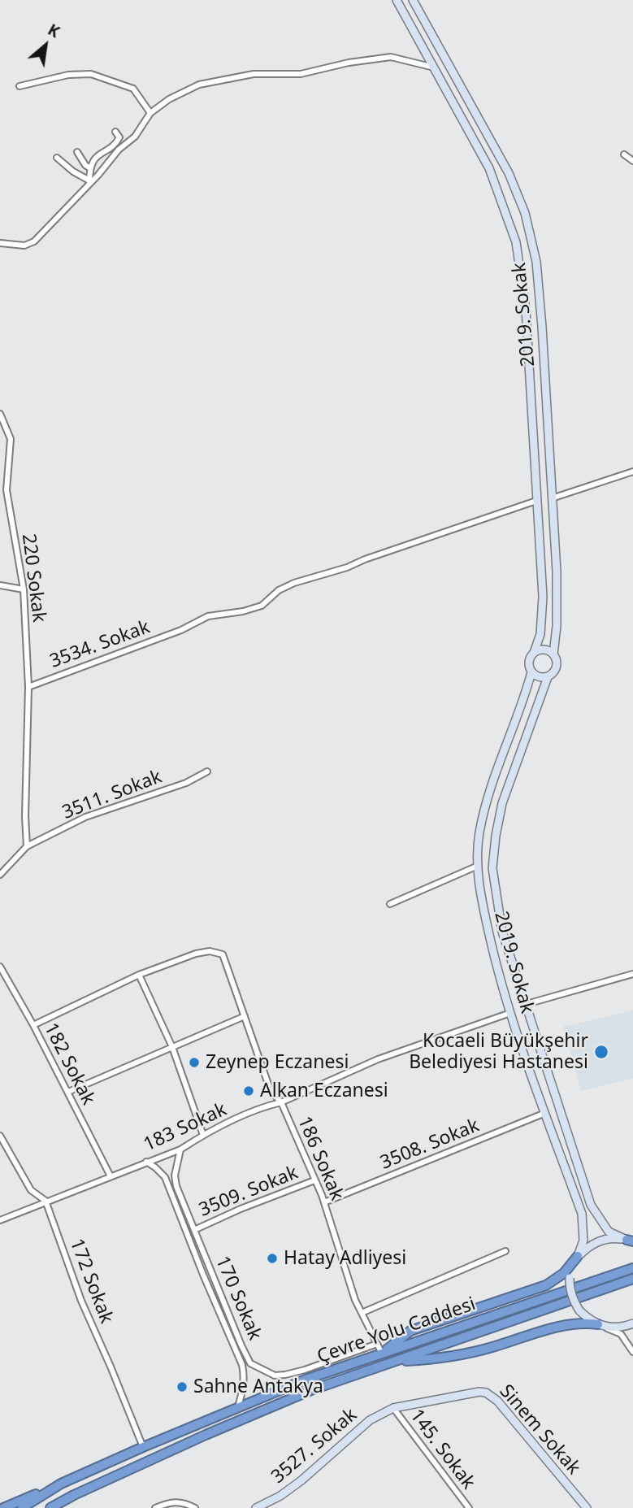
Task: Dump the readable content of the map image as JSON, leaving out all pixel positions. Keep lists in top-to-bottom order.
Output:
{
  "streets": {
    "highway": ["Çevre Yolu Caddesi"],
    "street": [
      "2019. Sokak",
      "220 Sokak",
      "3534. Sokak",
      "3511. Sokak",
      "182 Sokak",
      "183 Sokak",
      "3508. Sokak",
      "186 Sokak",
      "3509. Sokak",
      "172 Sokak",
      "170 Sokak",
      "Sinem Sokak",
      "3527. Sokak",
      "145. Sokak"
    ]
  },
  "crossings": [
    ["2019. Sokak", "3534. Sokak"],
    ["2019. Sokak", "183 Sokak"],
    ["2019. Sokak", "3508. Sokak"],
    ["220 Sokak", "3534. Sokak"],
    ["220 Sokak", "3511. Sokak"],
    ["182 Sokak", "183 Sokak"],
    ["182 Sokak", "186 Sokak"],
    ["183 Sokak", "186 Sokak"],
    ["183 Sokak", "172 Sokak"],
    ["183 Sokak", "170 Sokak"],
    ["3508. Sokak", "186 Sokak"],
    ["186 Sokak", "3509. Sokak"],
    ["186 Sokak", "170 Sokak"],
    ["186 Sokak", "Çevre Yolu Caddesi"],
    ["3509. Sokak", "170 Sokak"],
    ["172 Sokak", "Çevre Yolu Caddesi"],
    ["170 Sokak", "Çevre Yolu Caddesi"],
    ["Sinem Sokak", "3527. Sokak"],
    ["Sinem Sokak", "145. Sokak"],
    ["3527. Sokak", "145. Sokak"]
  ],
  "places": [
    "Kocaeli Büyükşehir Belediyesi Hastanesi",
    "Zeynep Eczanesi",
    "Alkan Eczanesi",
    "Hatay Adliyesi",
    "Sahne Antakya"
  ],
  "north": "top right"
}
